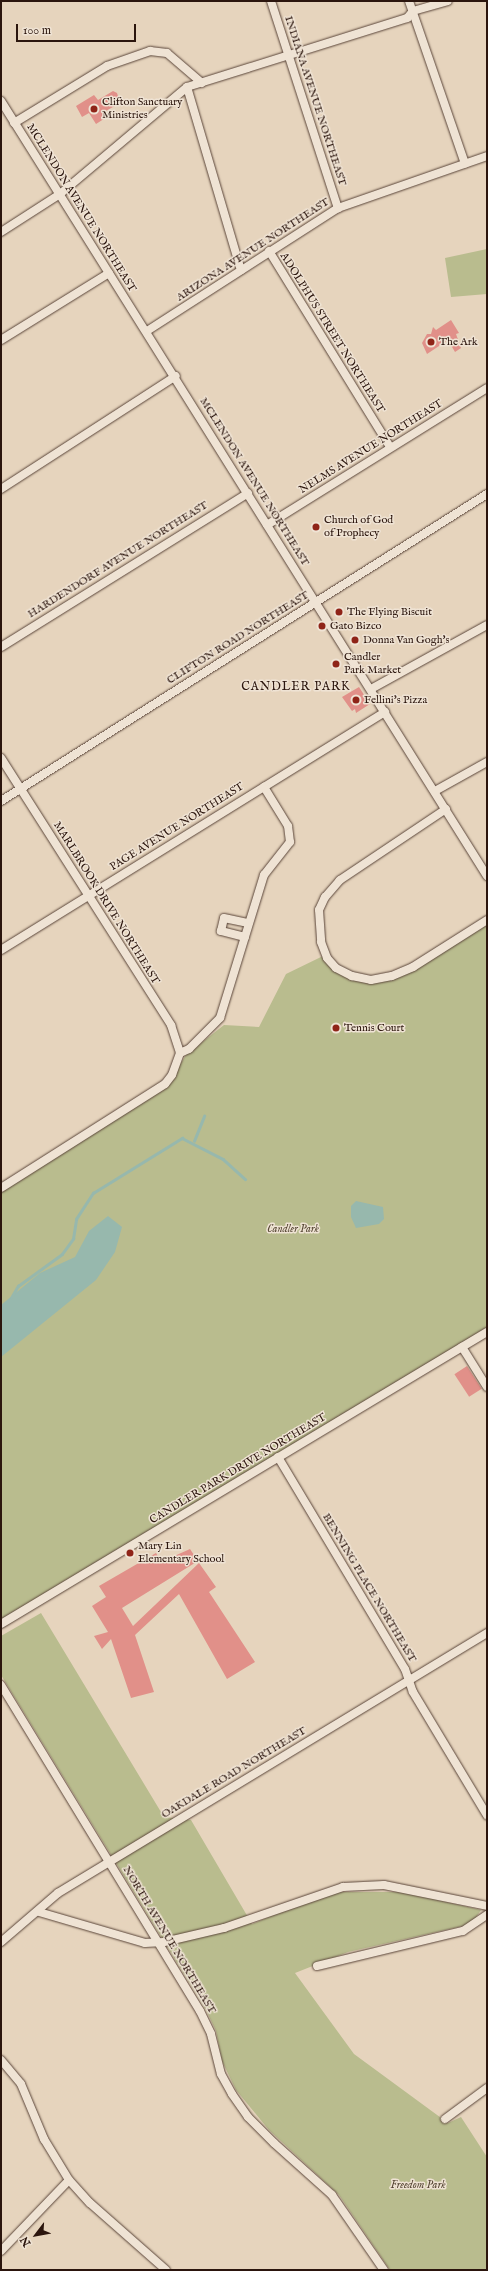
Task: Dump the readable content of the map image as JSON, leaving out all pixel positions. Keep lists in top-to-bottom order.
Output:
{
  "streets": {
    "street": [
      "INDIANA AVENUE NORTHEAST",
      "MCLENDON AVENUE NORTHEAST",
      "ARIZONA AVENUE NORTHEAST",
      "ADOLPHUS STREET NORTHEAST",
      "NELMS AVENUE NORTHEAST",
      "HARDENDORF AVENUE NORTHEAST",
      "CLIFTON ROAD NORTHEAST",
      "PAGE AVENUE NORTHEAST",
      "MARLBROOK DRIVE NORTHEAST",
      "CANDLER PARK DRIVE NORTHEAST",
      "BENNING PLACE NORTHEAST",
      "OAKDALE ROAD NORTHEAST",
      "NORTH AVENUE NORTHEAST"
    ]
  },
  "crossings": [
    ["INDIANA AVENUE NORTHEAST", "ARIZONA AVENUE NORTHEAST"],
    ["MCLENDON AVENUE NORTHEAST", "ARIZONA AVENUE NORTHEAST"],
    ["MCLENDON AVENUE NORTHEAST", "NELMS AVENUE NORTHEAST"],
    ["MCLENDON AVENUE NORTHEAST", "HARDENDORF AVENUE NORTHEAST"],
    ["MCLENDON AVENUE NORTHEAST", "CLIFTON ROAD NORTHEAST"],
    ["MCLENDON AVENUE NORTHEAST", "PAGE AVENUE NORTHEAST"],
    ["ARIZONA AVENUE NORTHEAST", "ADOLPHUS STREET NORTHEAST"],
    ["ADOLPHUS STREET NORTHEAST", "NELMS AVENUE NORTHEAST"],
    ["CLIFTON ROAD NORTHEAST", "MARLBROOK DRIVE NORTHEAST"],
    ["PAGE AVENUE NORTHEAST", "MARLBROOK DRIVE NORTHEAST"],
    ["CANDLER PARK DRIVE NORTHEAST", "BENNING PLACE NORTHEAST"],
    ["BENNING PLACE NORTHEAST", "OAKDALE ROAD NORTHEAST"],
    ["OAKDALE ROAD NORTHEAST", "NORTH AVENUE NORTHEAST"]
  ],
  "districts": ["CANDLER PARK"],
  "parks": ["Candler Park", "Freedom Park"],
  "places": [
    "Clifton Sanctuary Ministries",
    "The Ark",
    "Church of God of Prophecy",
    "The Flying Biscuit",
    "Gato Bizco",
    "Donna Van Gogh's",
    "Candler Park Market",
    "Fellini's Pizza",
    "Tennis Court",
    "Mary Lin Elementary School"
  ],
  "scale_bar": "100 m",
  "north": "bottom left"
}
